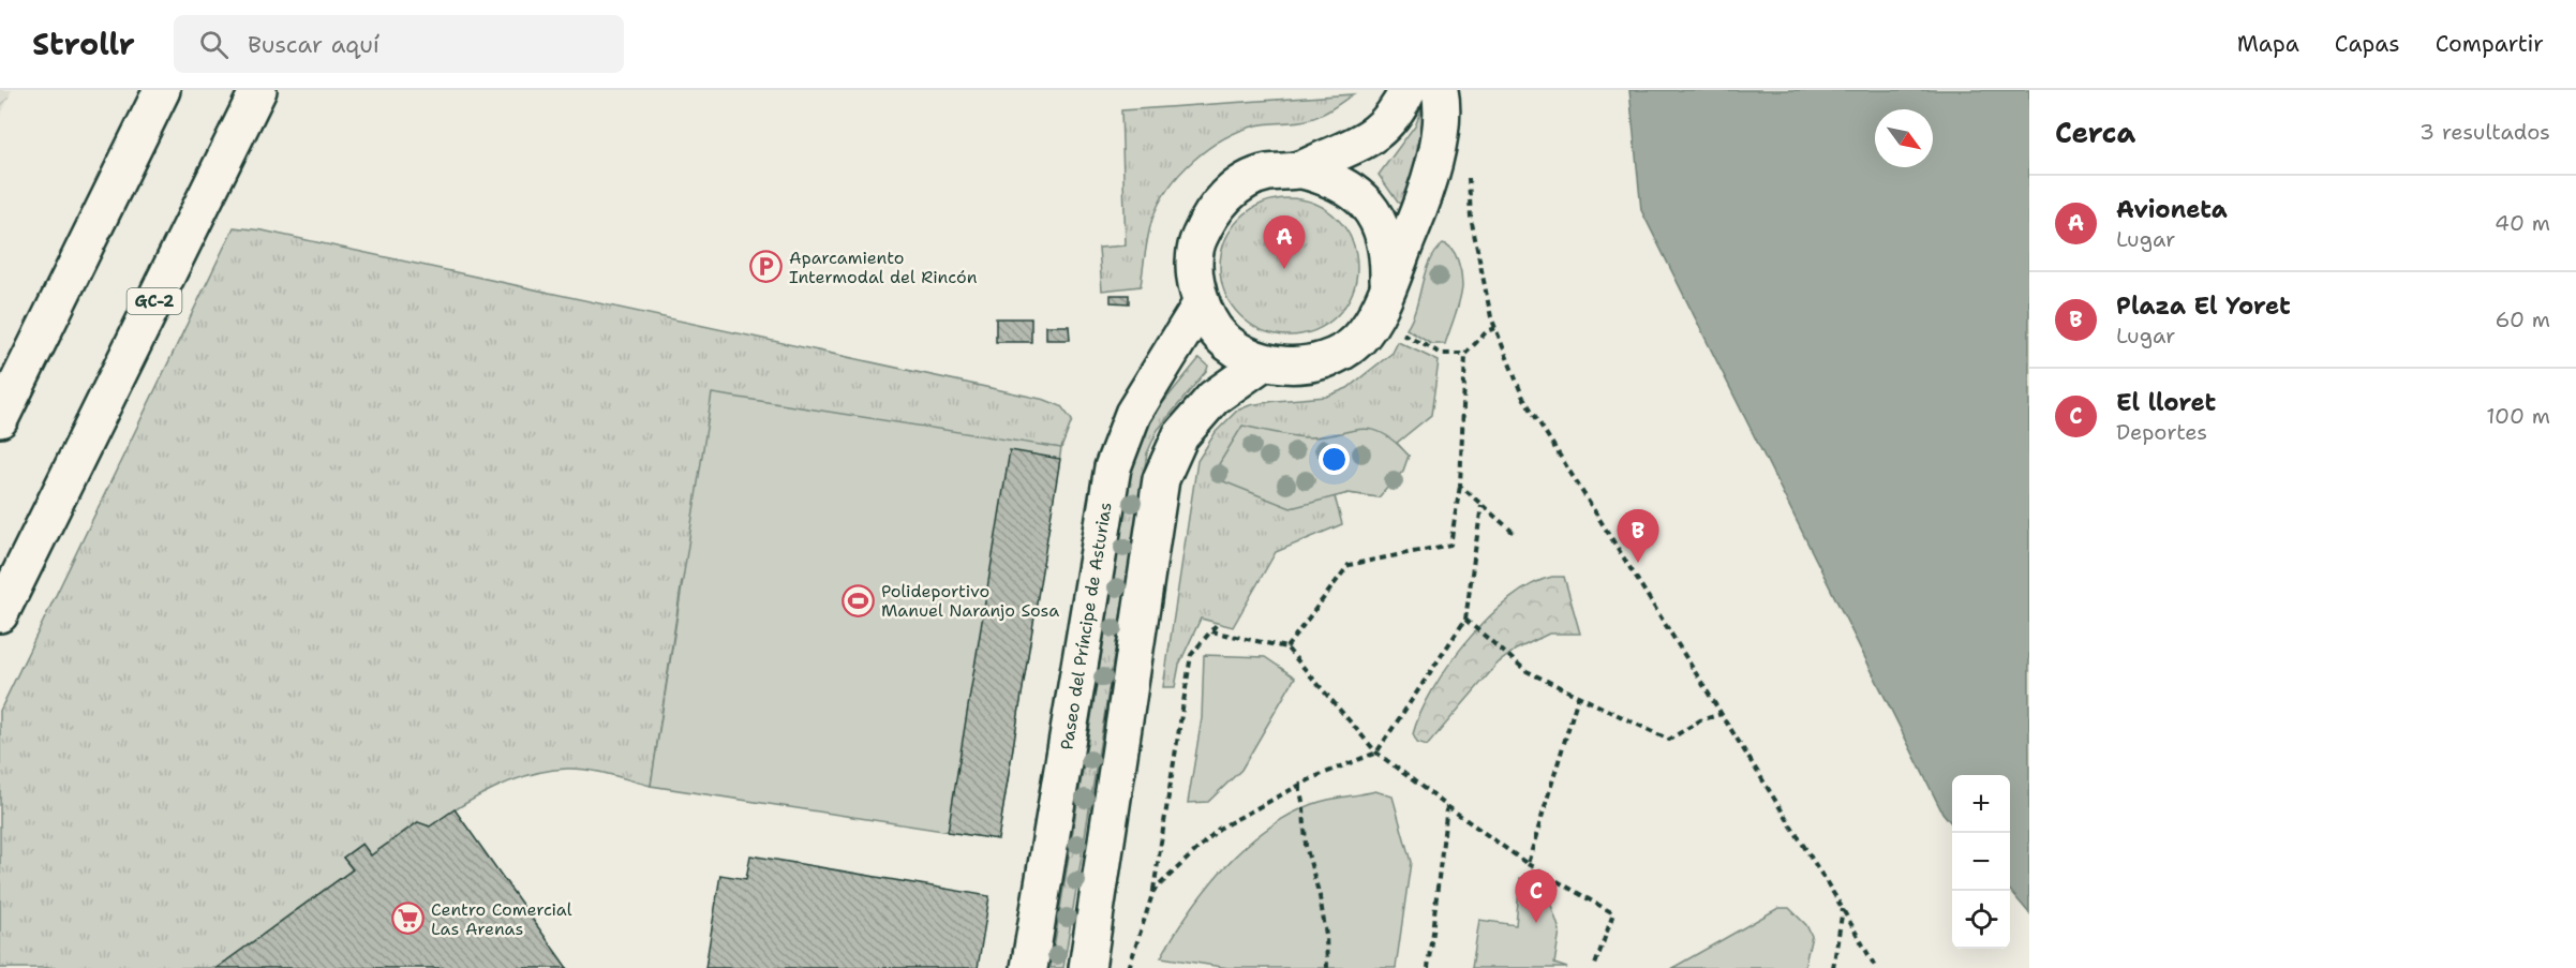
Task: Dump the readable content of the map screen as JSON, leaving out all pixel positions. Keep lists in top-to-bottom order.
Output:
{
  "streets": {
    "main road": ["GC-2", "Paseo del Príncipe de Asturias"]
  },
  "places": {
    "parking": ["Aparcamiento Intermodal del Rincón"],
    "sports": ["Polideportivo Manuel Naranjo Sosa"],
    "supermarket": ["Centro Comercial Las Arenas"]
  },
  "north": "bottom right",
  "page": {
    "header": "Strollr",
    "search": "Buscar aquí",
    "nav": ["Mapa", "Capas", "Compartir"],
    "heading": ["Cerca", "3 resultados"],
    "list": [
      {
        "mark": "A",
        "name": "Avioneta",
        "note": "Lugar",
        "value": "40 m"
      },
      {
        "mark": "B",
        "name": "Plaza El Yoret",
        "note": "Lugar",
        "value": "60 m"
      },
      {
        "mark": "C",
        "name": "El lloret",
        "note": "Deportes",
        "value": "100 m"
      }
    ],
    "pins": ["A", "B", "C"],
    "map_buttons": ["+", "−"]
  }
}
